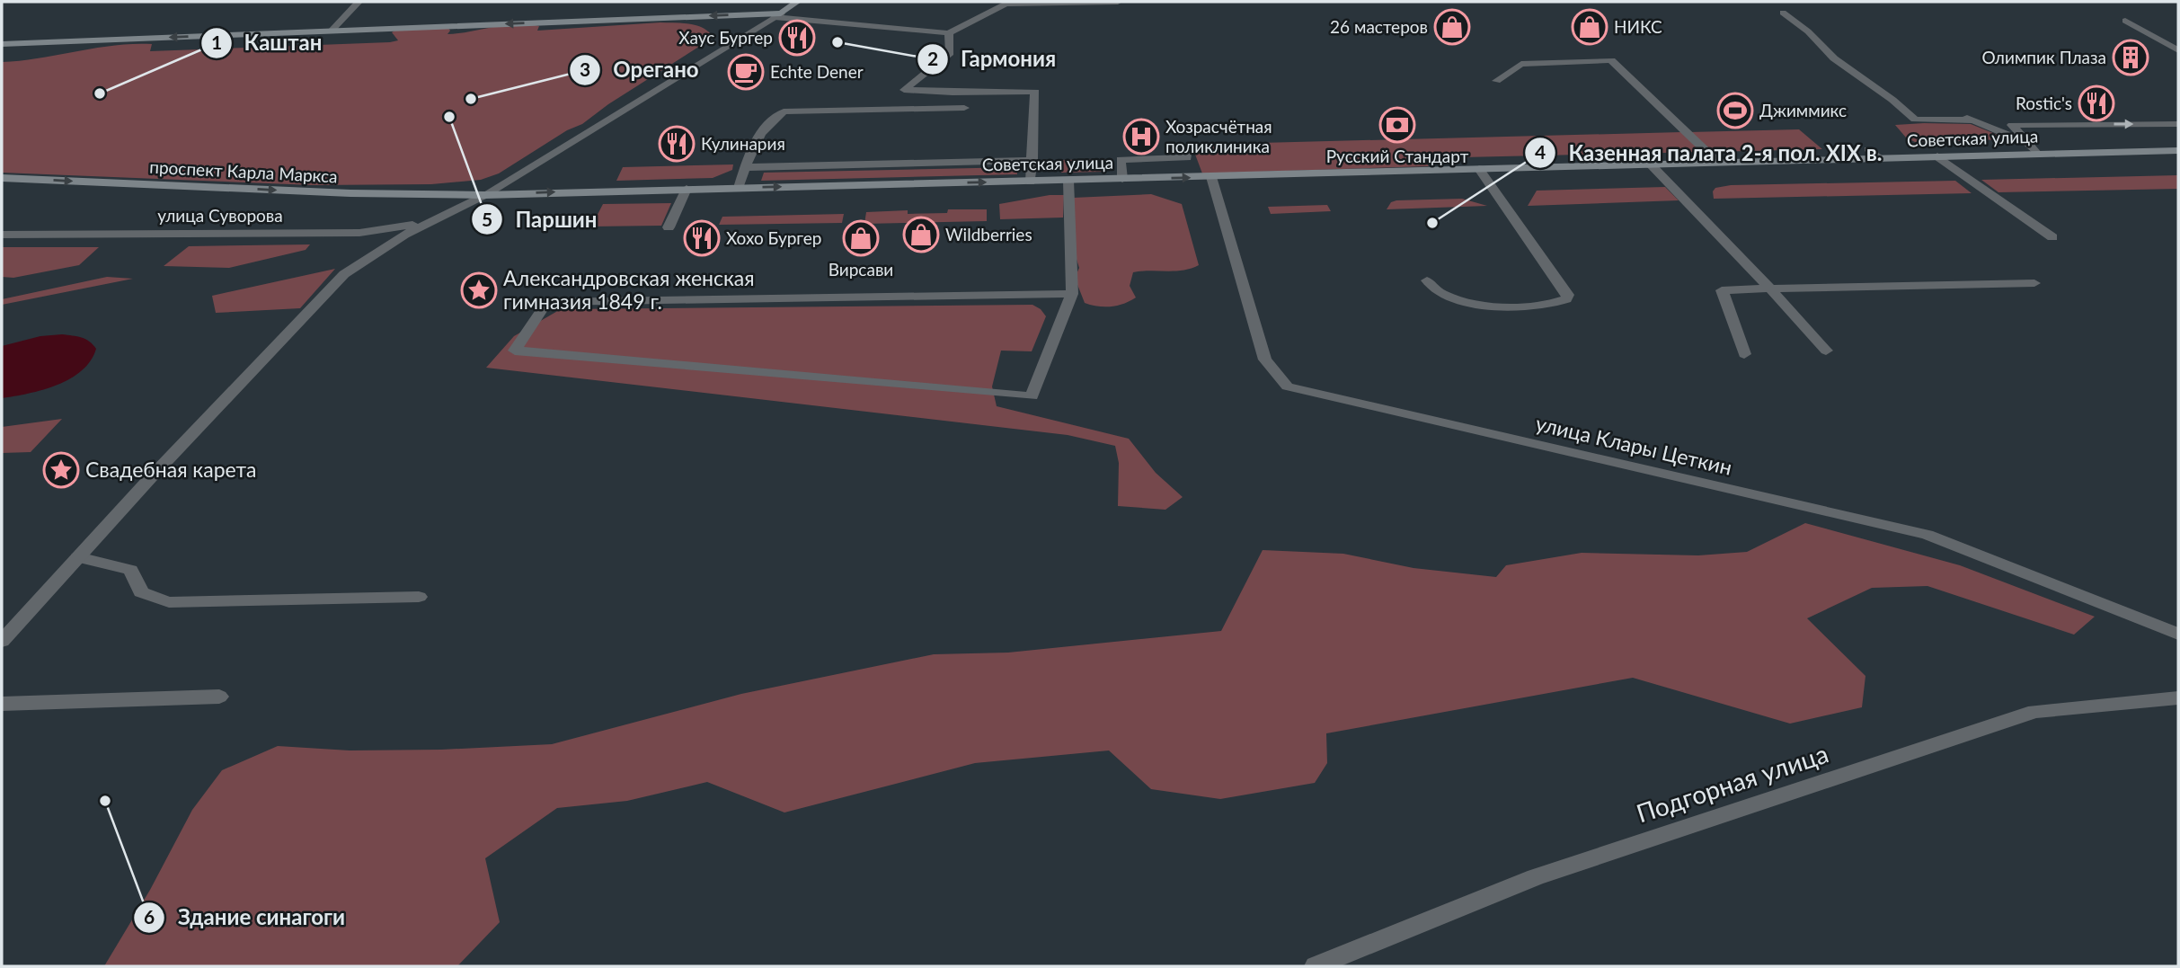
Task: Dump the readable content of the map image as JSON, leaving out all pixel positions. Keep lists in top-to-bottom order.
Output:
{
  "streets": {
    "main road": ["Советская улица", "проспект Карла Маркса"],
    "street": ["улица Суворова", "улица Клары Цеткин", "Подгорная улица"]
  },
  "crossings": [
    ["Советская улица", "проспект Карла Маркса"],
    ["Советская улица", "улица Клары Цеткин"]
  ],
  "one_way": ["проспект Карла Маркса"],
  "places": {
    "shop": [
      "26 мастеров",
      "НИКС",
      "Wildberries",
      "Вирсави"
    ],
    "restaurant": [
      "Хаус Бургер",
      "Rostic's",
      "Кулинария",
      "Хохо Бургер"
    ],
    "other": [
      "Гармония",
      "Каштан",
      "Орегано",
      "Паршин",
      "Казенная палата 2-я пол. XIX в.",
      "Здание синагоги"
    ],
    "building": ["Олимпик Плаза"],
    "cafe": ["Echte Dener"],
    "sports": ["Джиммикс"],
    "bank": ["Русский Стандарт"],
    "hospital": ["Хозрасчётная поликлиника"],
    "place": ["Александровская женская гимназия 1849 г.", "Свадебная карета"]
  }
}
